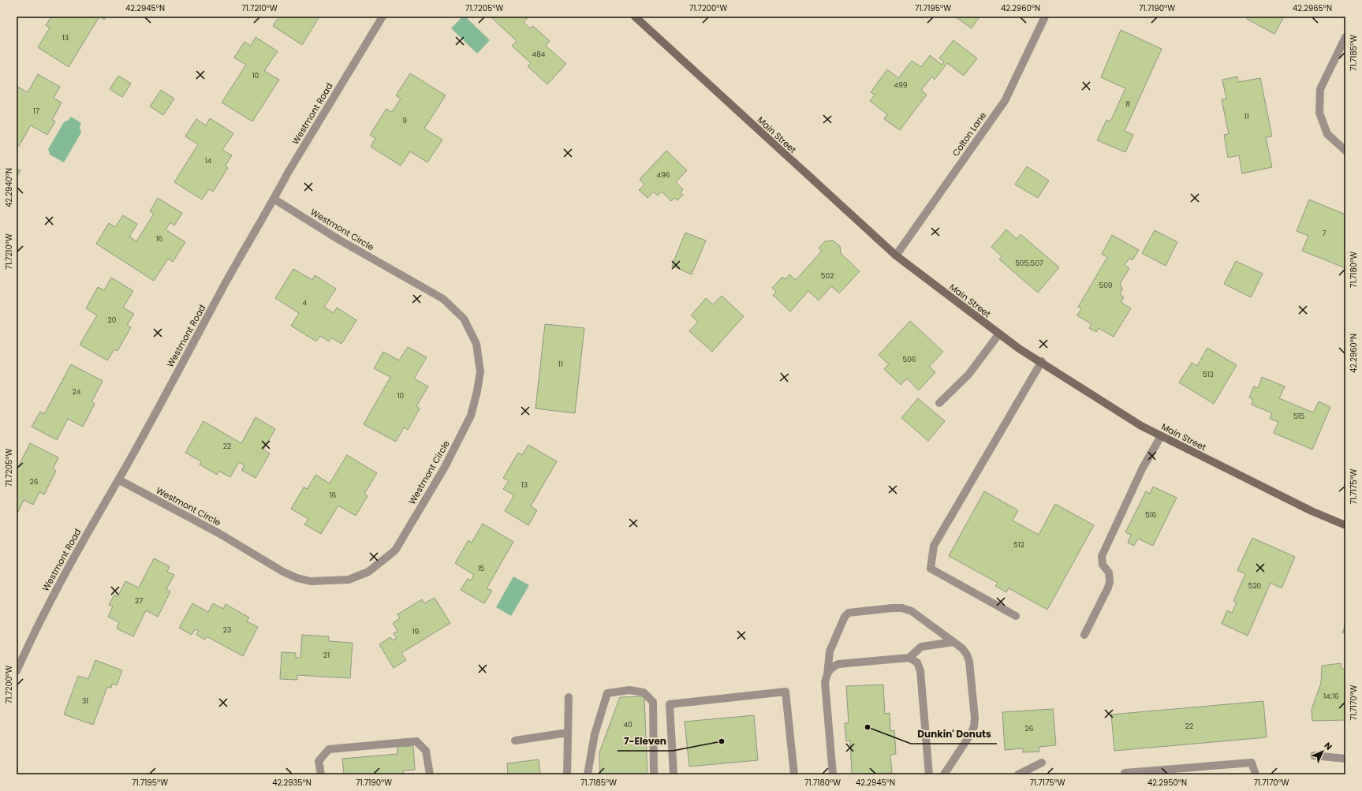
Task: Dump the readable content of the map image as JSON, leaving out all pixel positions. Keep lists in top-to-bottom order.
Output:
{
  "streets": {
    "main road": ["Main Street"],
    "street": ["Westmont Road", "Colton Lane", "Westmont Circle"]
  },
  "crossings": [
    ["Westmont Road", "Westmont Circle"],
    ["Colton Lane", "Main Street"]
  ],
  "places": ["Dunkin' Donuts", "7-Eleven"],
  "house_numbers": [
    "13",
    "484",
    "10",
    "499",
    "8",
    "17",
    "11",
    "9",
    "14",
    "496",
    "7",
    "16",
    "505;507",
    "502",
    "509",
    "4",
    "20",
    "506",
    "11",
    "513",
    "24",
    "10",
    "515",
    "22",
    "26",
    "13",
    "16",
    "516",
    "512",
    "15",
    "520",
    "27",
    "23",
    "19",
    "21",
    "14;16",
    "31",
    "40",
    "22",
    "26"
  ],
  "north": "top right",
  "coordinates": [
    "42.2945°N",
    "71.7210°W",
    "71.7205°W",
    "71.7200°W",
    "71.7195°W",
    "42.2960°N",
    "71.7190°W",
    "42.2965°N",
    "71.7185°W",
    "42.2940°N",
    "71.7180°W",
    "71.7175°W",
    "71.7170°W",
    "42.2935°N",
    "42.2950°N"
  ]
}
